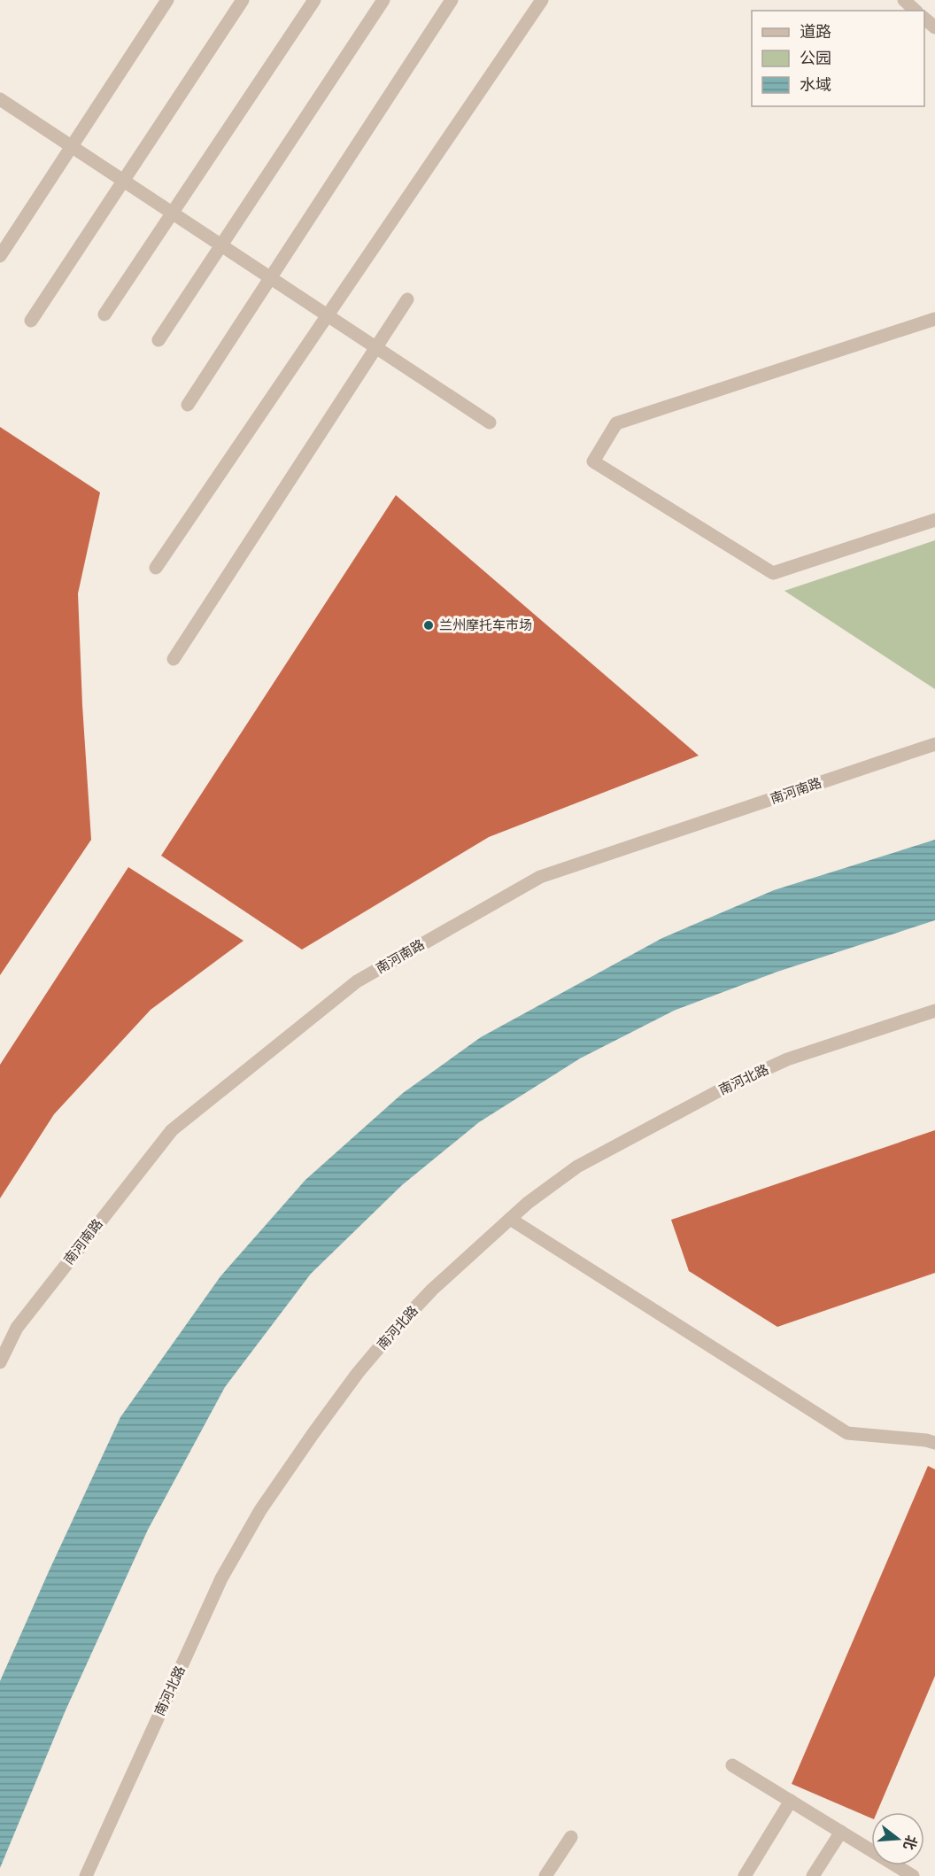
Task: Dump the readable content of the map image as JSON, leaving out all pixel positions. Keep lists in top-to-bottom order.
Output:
{
  "streets": {
    "street": ["南河南路", "南河北路"]
  },
  "places": ["兰州摩托车市场"],
  "legend": ["道路", "公园", "水域"],
  "north": "right"
}
